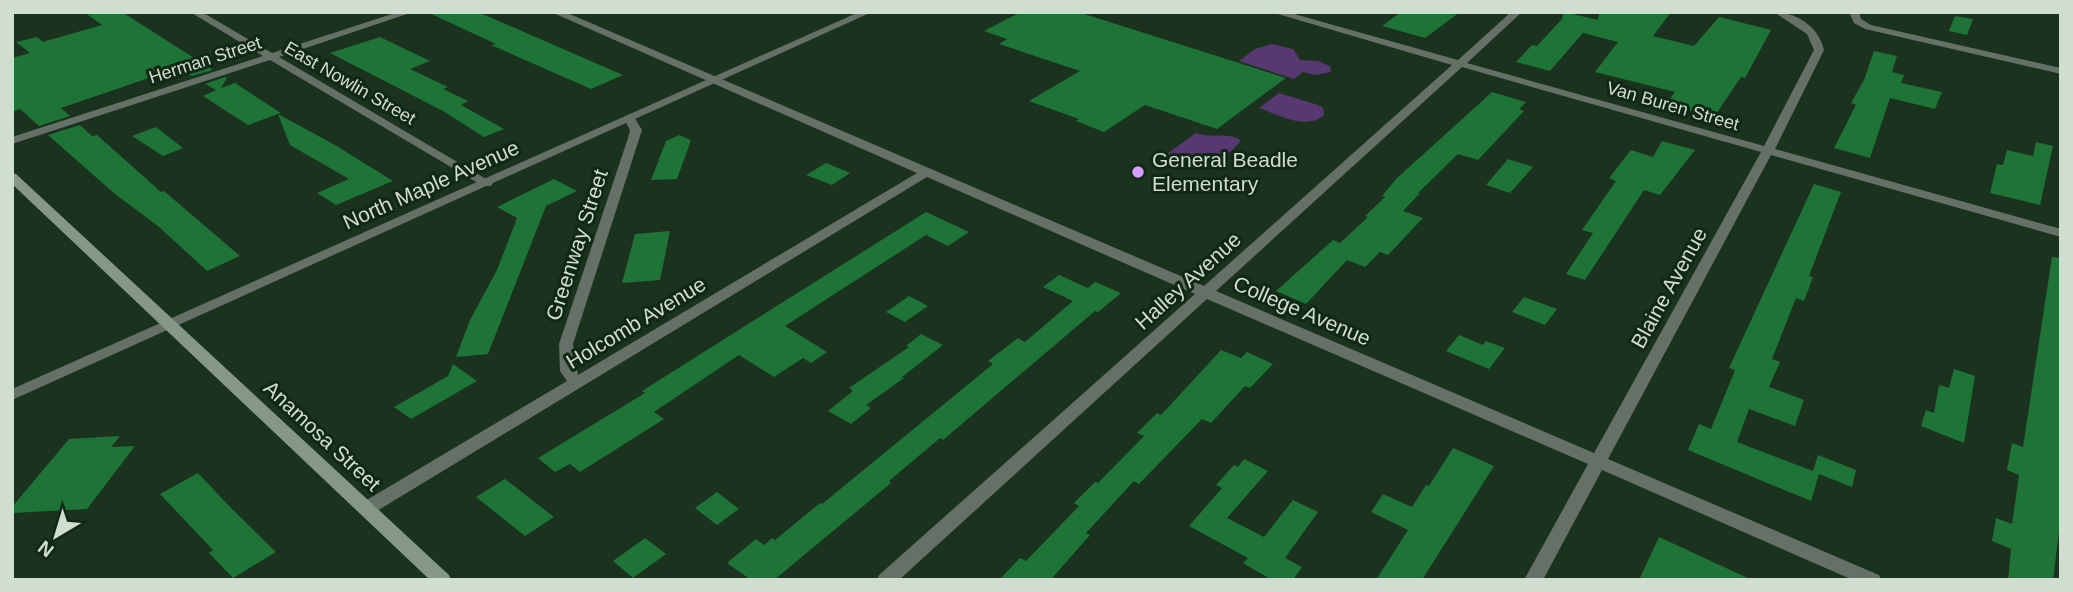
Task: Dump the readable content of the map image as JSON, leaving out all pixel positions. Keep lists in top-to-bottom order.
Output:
{
  "streets": {
    "main road": ["Anamosa Street"],
    "street": [
      "Herman Street",
      "East Nowlin Street",
      "Van Buren Street",
      "North Maple Avenue",
      "Greenway Street",
      "Halley Avenue",
      "Blaine Avenue",
      "College Avenue",
      "Holcomb Avenue"
    ]
  },
  "crossings": [
    ["Herman Street", "East Nowlin Street"],
    ["East Nowlin Street", "North Maple Avenue"],
    ["Van Buren Street", "Halley Avenue"],
    ["Van Buren Street", "Blaine Avenue"],
    ["North Maple Avenue", "Greenway Street"],
    ["North Maple Avenue", "College Avenue"],
    ["North Maple Avenue", "Anamosa Street"],
    ["Greenway Street", "Holcomb Avenue"],
    ["Halley Avenue", "College Avenue"],
    ["Blaine Avenue", "College Avenue"],
    ["College Avenue", "Holcomb Avenue"],
    ["Holcomb Avenue", "Anamosa Street"]
  ],
  "places": ["General Beadle Elementary"],
  "north": "bottom left"
}
